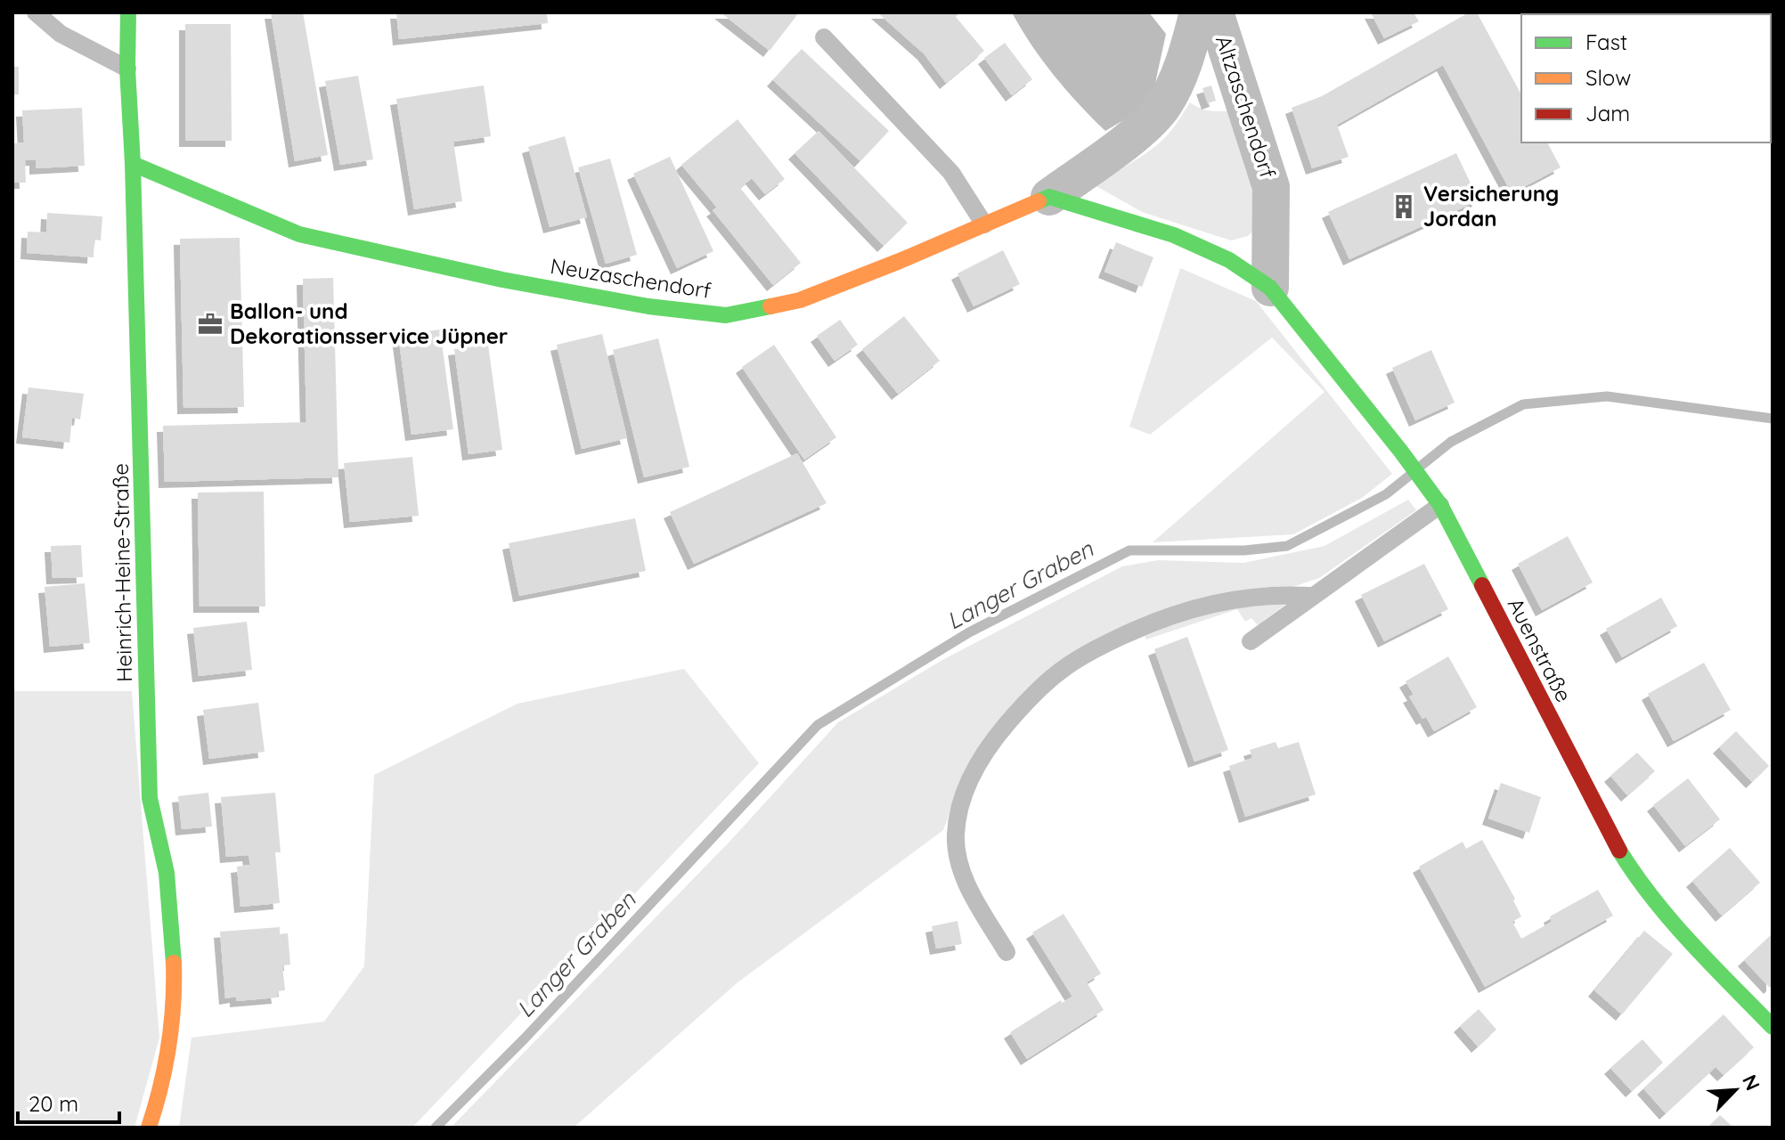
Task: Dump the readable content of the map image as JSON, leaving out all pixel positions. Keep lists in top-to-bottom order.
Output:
{
  "streets": {
    "street": [
      "Altzaschendorf",
      "Neuzaschendorf",
      "Heinrich-Heine-Straße",
      "Auenstraße"
    ]
  },
  "crossings": [
    ["Altzaschendorf", "Neuzaschendorf"],
    ["Altzaschendorf", "Auenstraße"],
    ["Neuzaschendorf", "Heinrich-Heine-Straße"]
  ],
  "water": ["Langer Graben"],
  "places": {
    "building": ["Versicherung Jordan"],
    "office": ["Ballon- und Dekorationsservice Jüpner"]
  },
  "legend": ["Fast", "Slow", "Jam"],
  "scale_bar": "20 m",
  "north": "top right"
}
